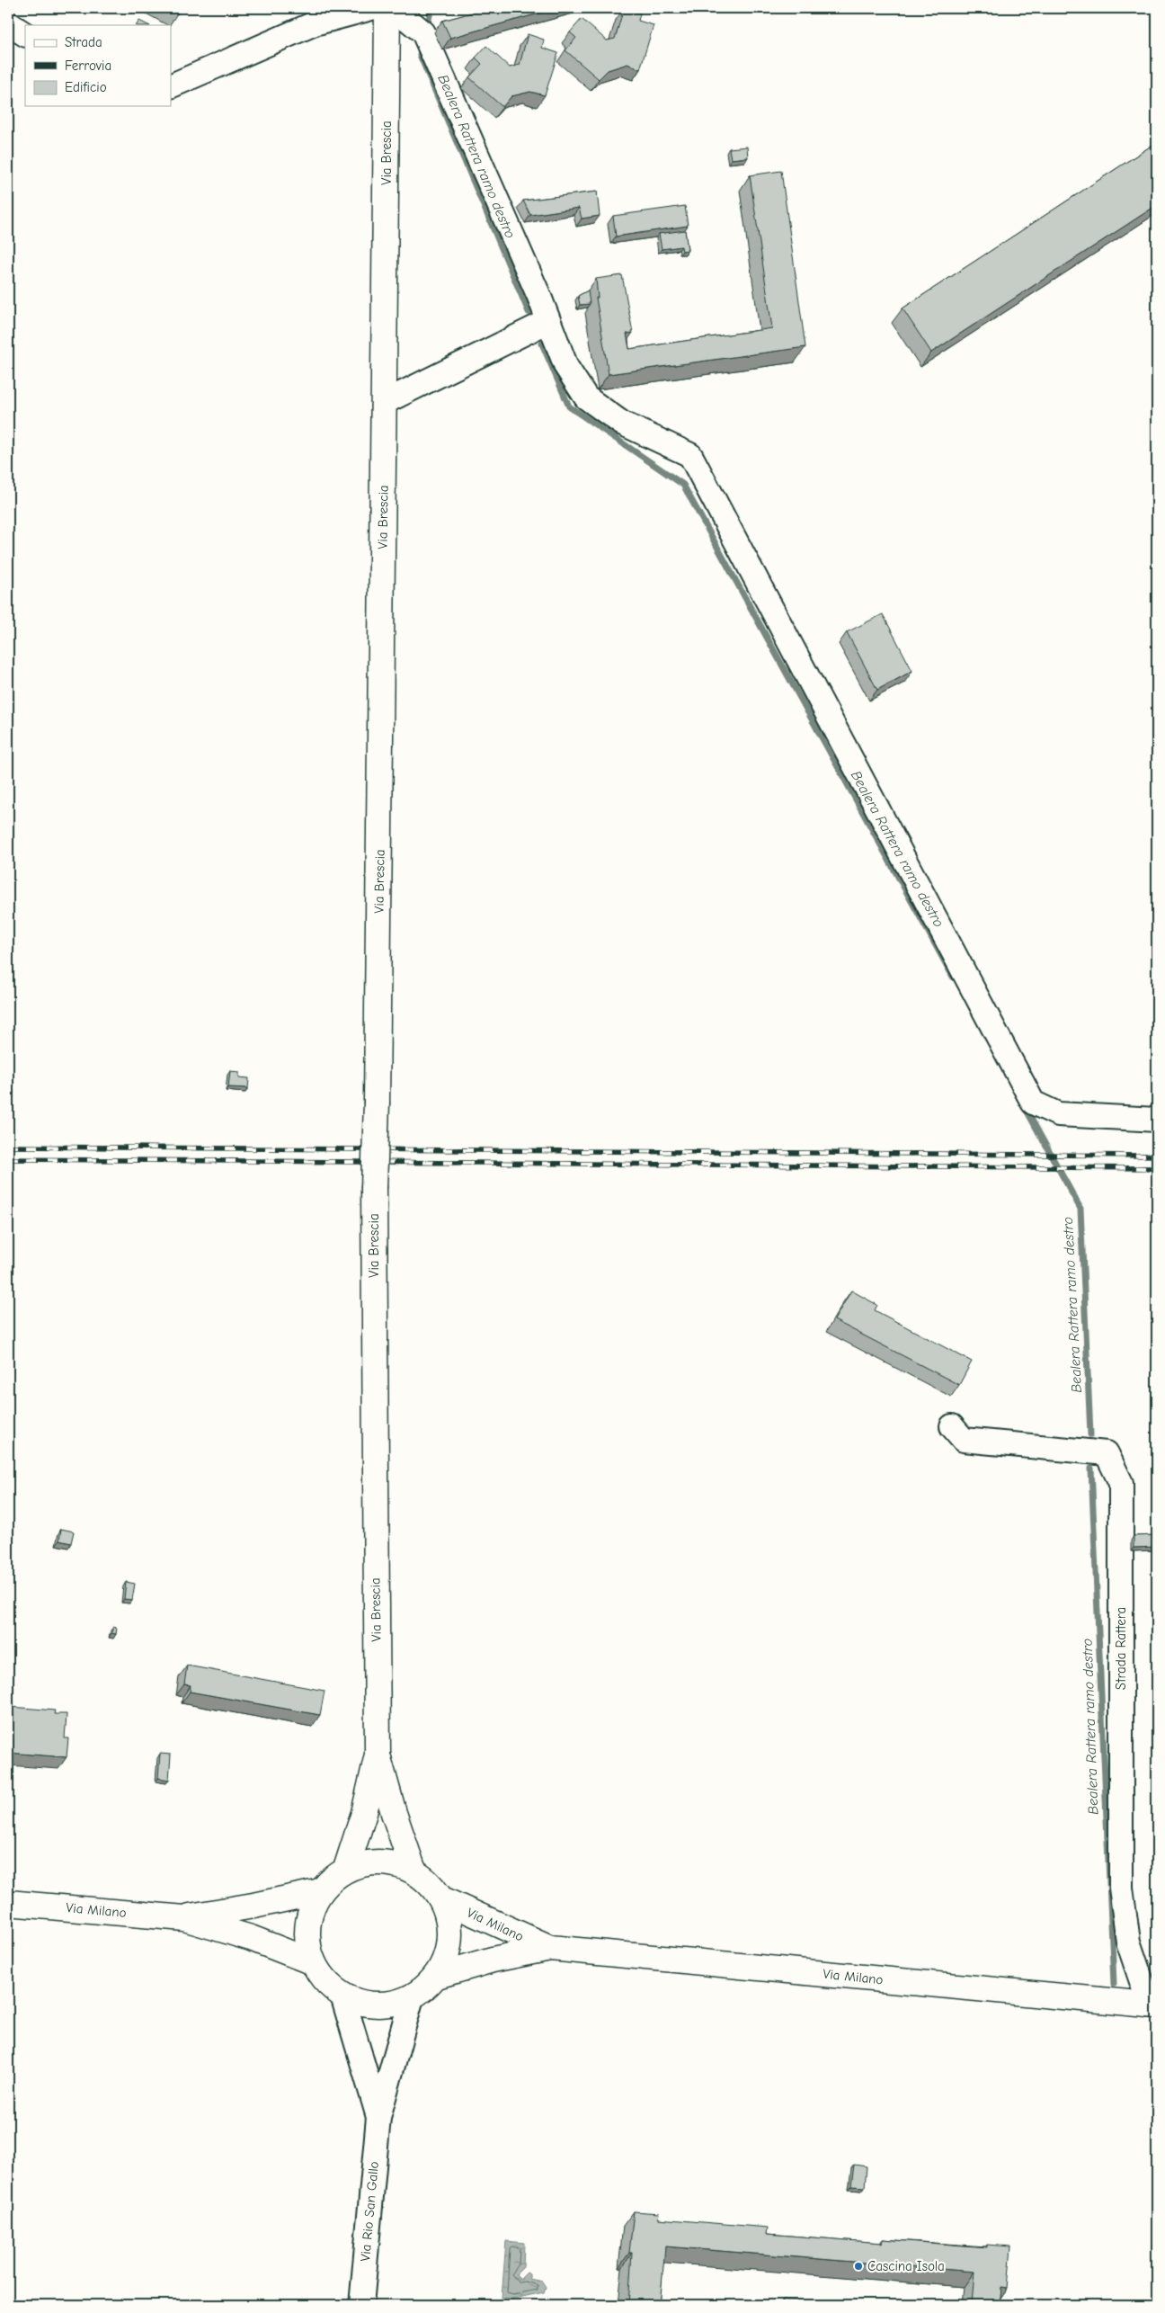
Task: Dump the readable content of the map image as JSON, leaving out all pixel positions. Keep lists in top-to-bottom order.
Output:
{
  "streets": {
    "main road": ["Via Brescia", "Via Milano"],
    "street": ["Strada Rattera", "Via Rio San Gallo"]
  },
  "crossings": [
    ["Strada Rattera", "Via Milano"],
    ["Via Milano", "Via Rio San Gallo"]
  ],
  "water": ["Bealera Rattera ramo destro"],
  "places": ["Cascina Isola"],
  "legend": ["Strada", "Ferrovia", "Edificio"]
}
